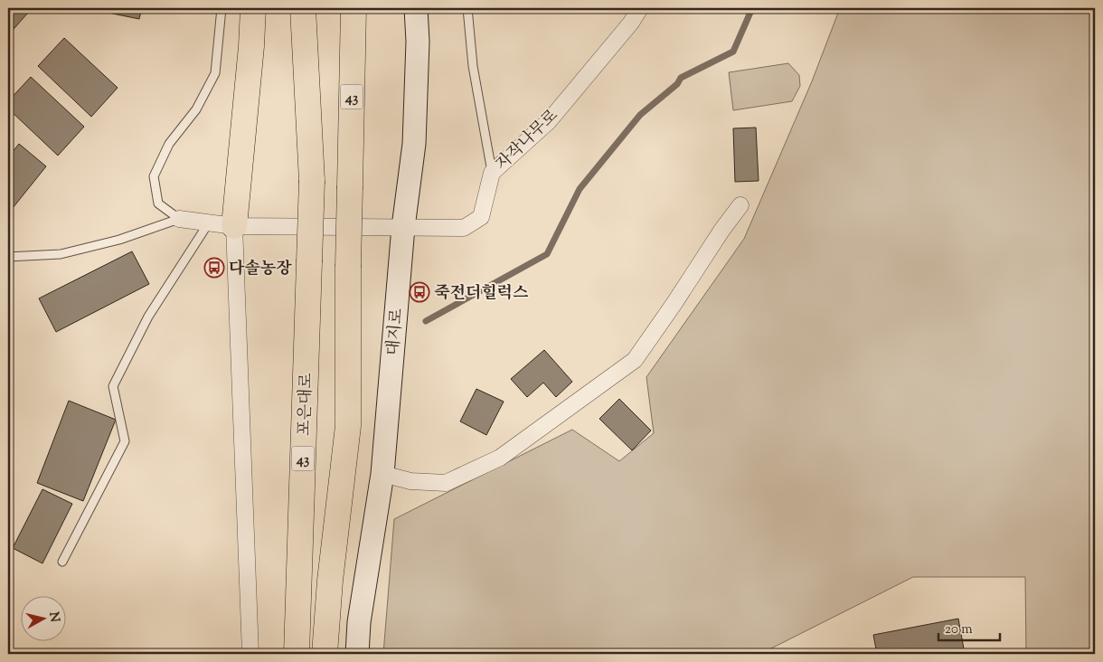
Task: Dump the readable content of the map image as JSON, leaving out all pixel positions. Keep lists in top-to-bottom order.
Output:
{
  "streets": {
    "highway": ["43", "포은대로"],
    "main road": ["대지로"],
    "street": ["자작나무로"]
  },
  "crossings": [
    ["자작나무로", "대지로"]
  ],
  "places": {
    "bus stop": ["다솔농장", "죽전더힐럭스"]
  },
  "scale_bar": "20 m",
  "north": "right"
}
